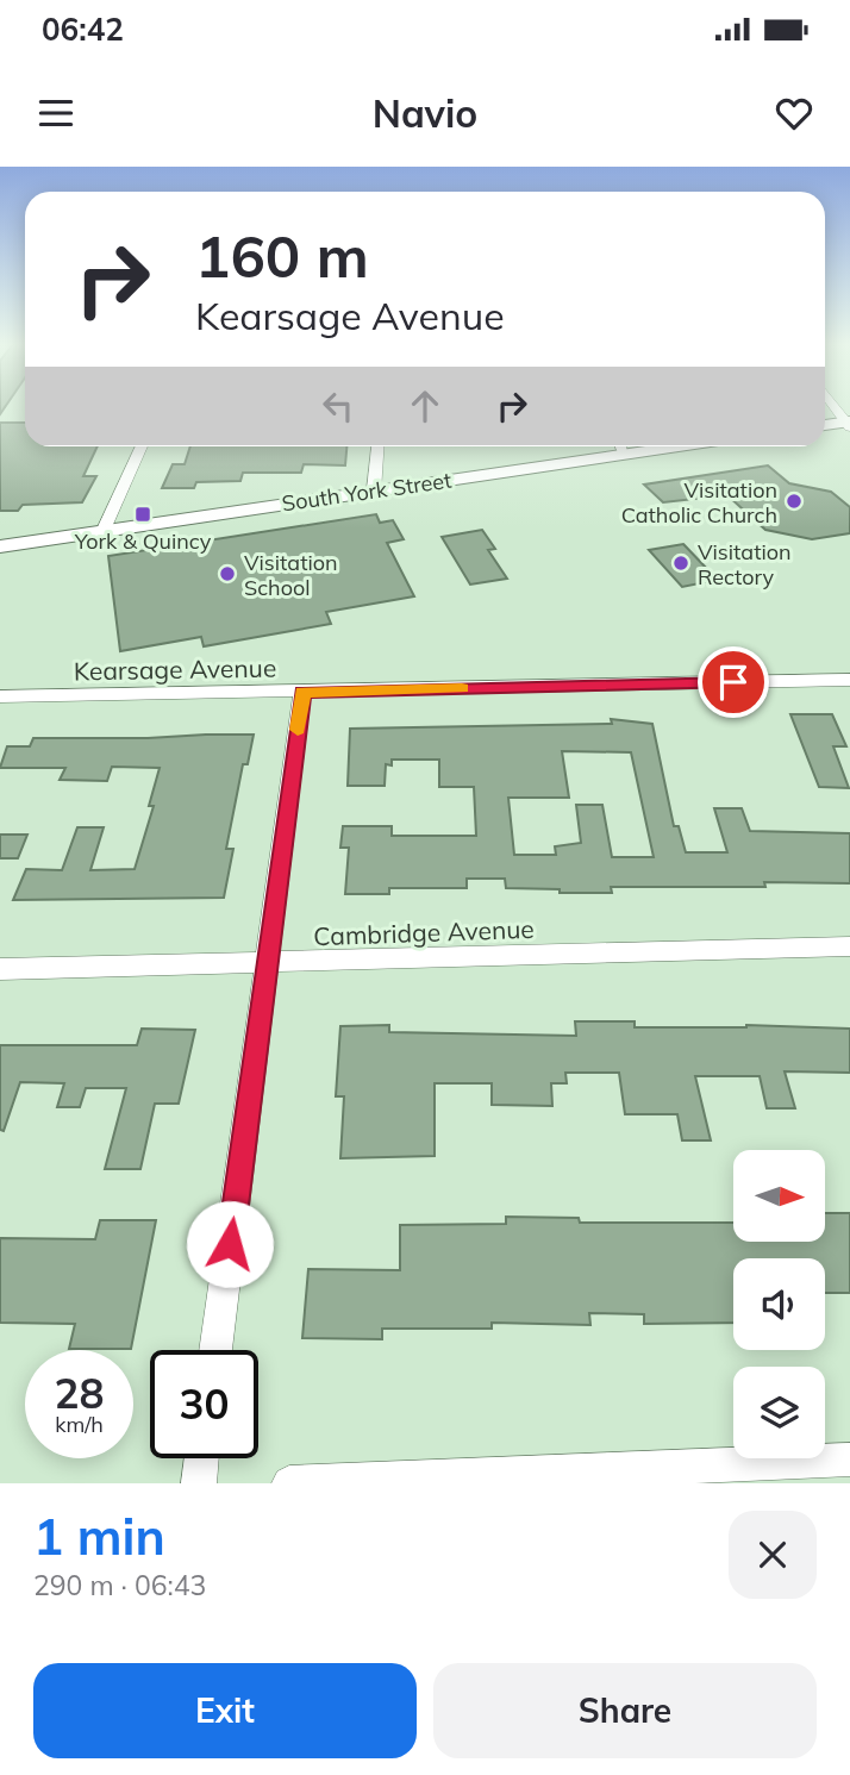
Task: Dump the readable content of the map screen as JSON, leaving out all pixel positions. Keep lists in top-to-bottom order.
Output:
{
  "streets": {
    "main road": ["South York Street"],
    "street": ["Kearsage Avenue", "Cambridge Avenue"]
  },
  "places": {
    "other": ["Visitation Catholic Church", "Visitation Rectory", "Visitation School"],
    "transit": ["York & Quincy"]
  },
  "north": "right",
  "page": {
    "status": "06:42",
    "header": "Navio",
    "turn": ["160 m", "Kearsage Avenue"],
    "speed": "28 km/h",
    "limit": "30",
    "heading": ["1 min", "290 m · 06:43"],
    "buttons": ["Exit", "Share"]
  }
}
